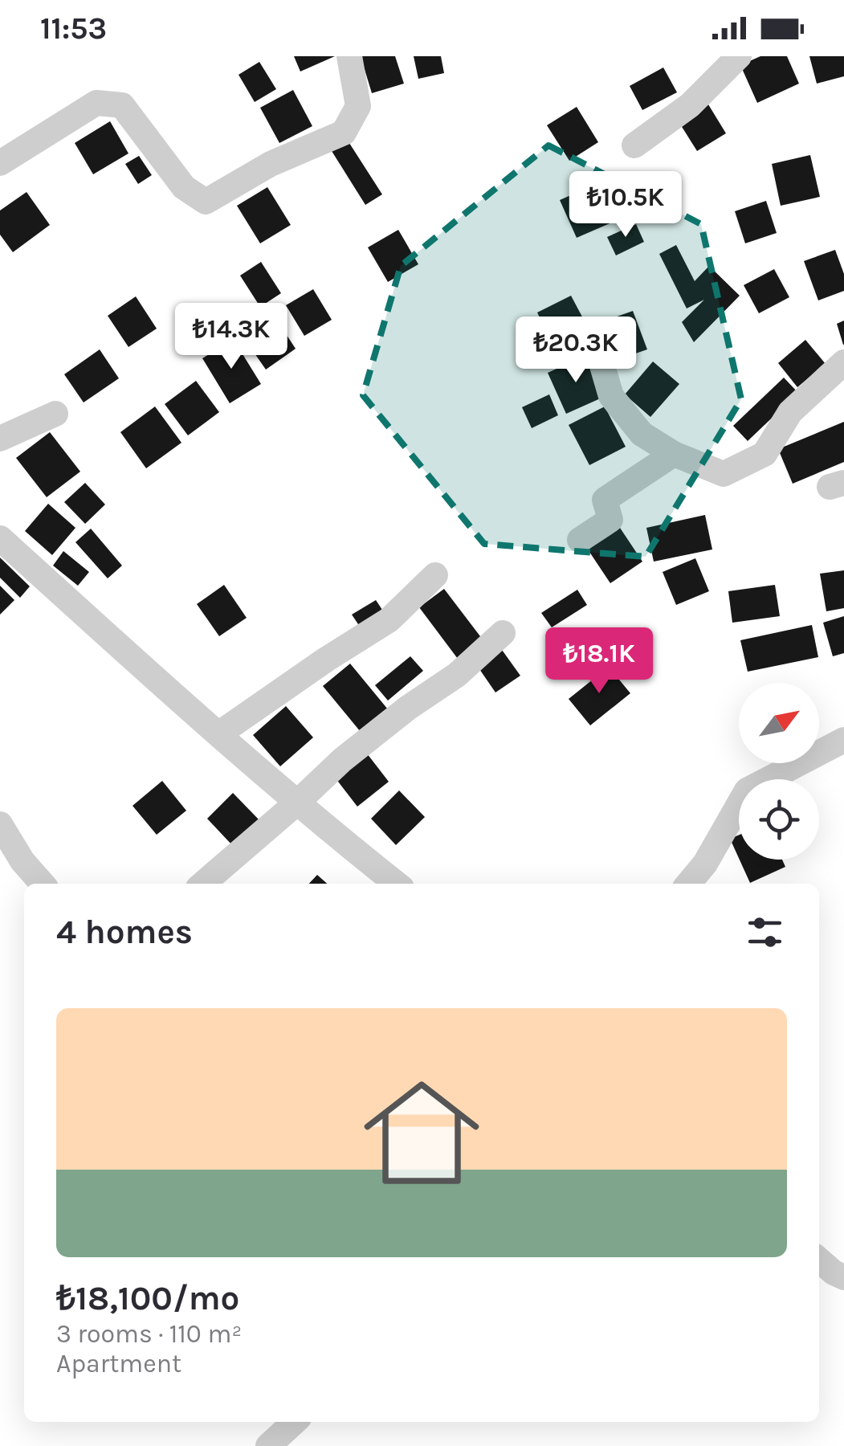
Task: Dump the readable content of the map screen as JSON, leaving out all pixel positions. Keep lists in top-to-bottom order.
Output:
{
  "north": "top right",
  "page": {
    "status": "11:53",
    "price": [
      "₺10.5K",
      "₺14.3K",
      "₺20.3K",
      "₺18.1K"
    ],
    "heading": "4 homes",
    "list": [
      {
        "name": "₺18,100/mo",
        "note": "3 rooms · 110 m² · Apartment"
      }
    ]
  }
}
